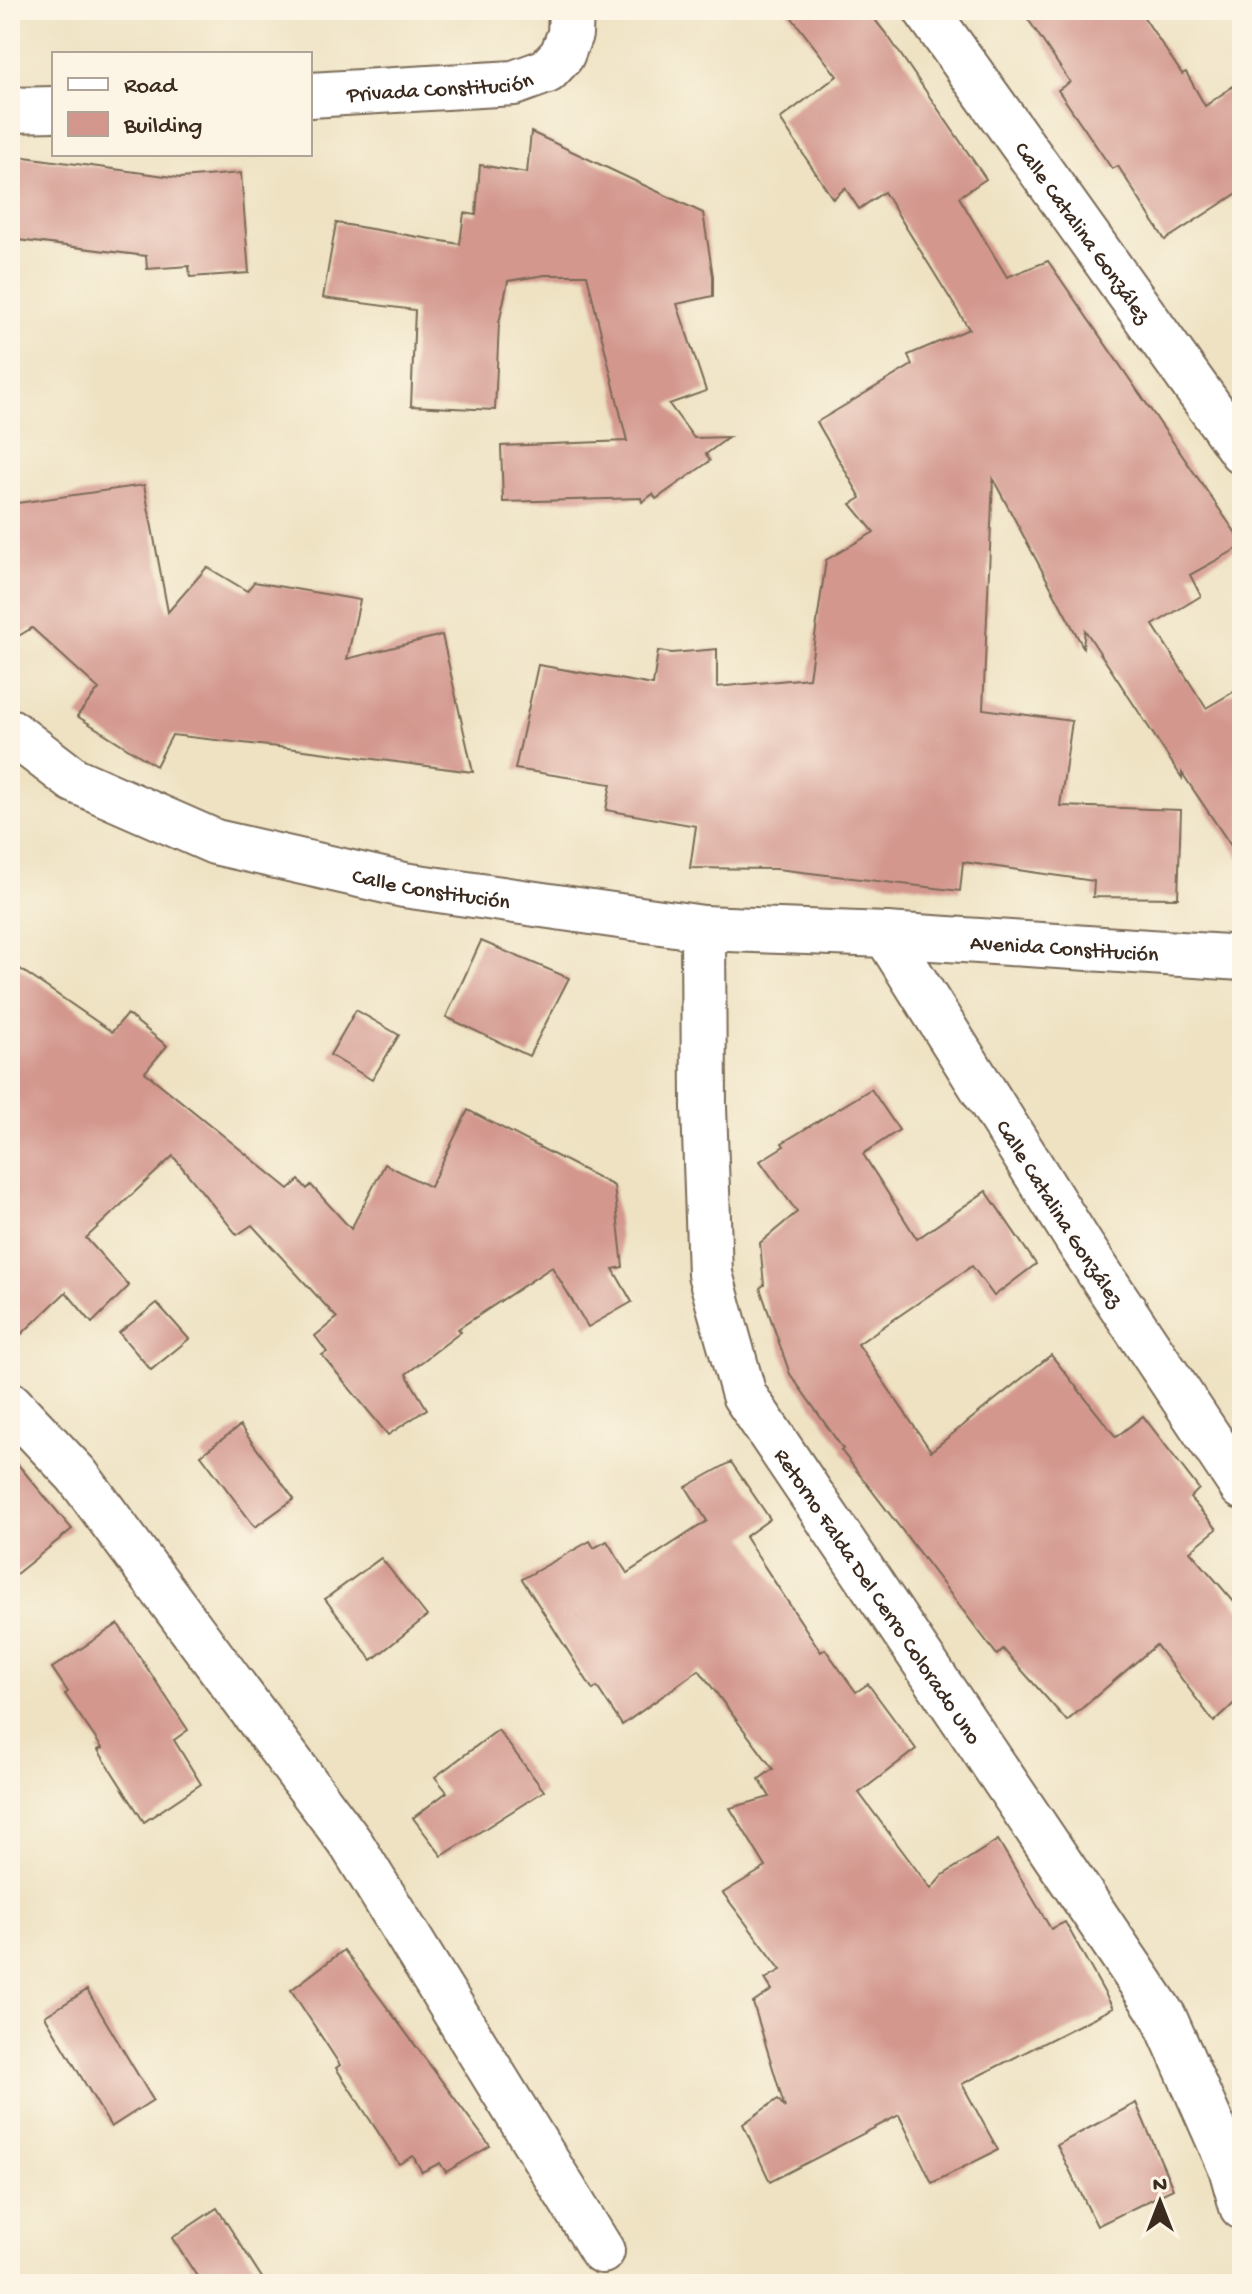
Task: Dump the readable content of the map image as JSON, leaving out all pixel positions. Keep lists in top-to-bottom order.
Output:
{
  "streets": {
    "street": [
      "Privada Constitución",
      "Calle Catalina González",
      "Calle Constitución",
      "Avenida Constitución",
      "Retorno Falda Del Cerro Colorado Uno"
    ]
  },
  "crossings": [
    ["Calle Catalina González", "Calle Constitución"],
    ["Calle Catalina González", "Avenida Constitución"],
    ["Calle Constitución", "Avenida Constitución"],
    ["Calle Constitución", "Retorno Falda Del Cerro Colorado Uno"]
  ],
  "legend": ["Road", "Building"],
  "north": "top"
}
